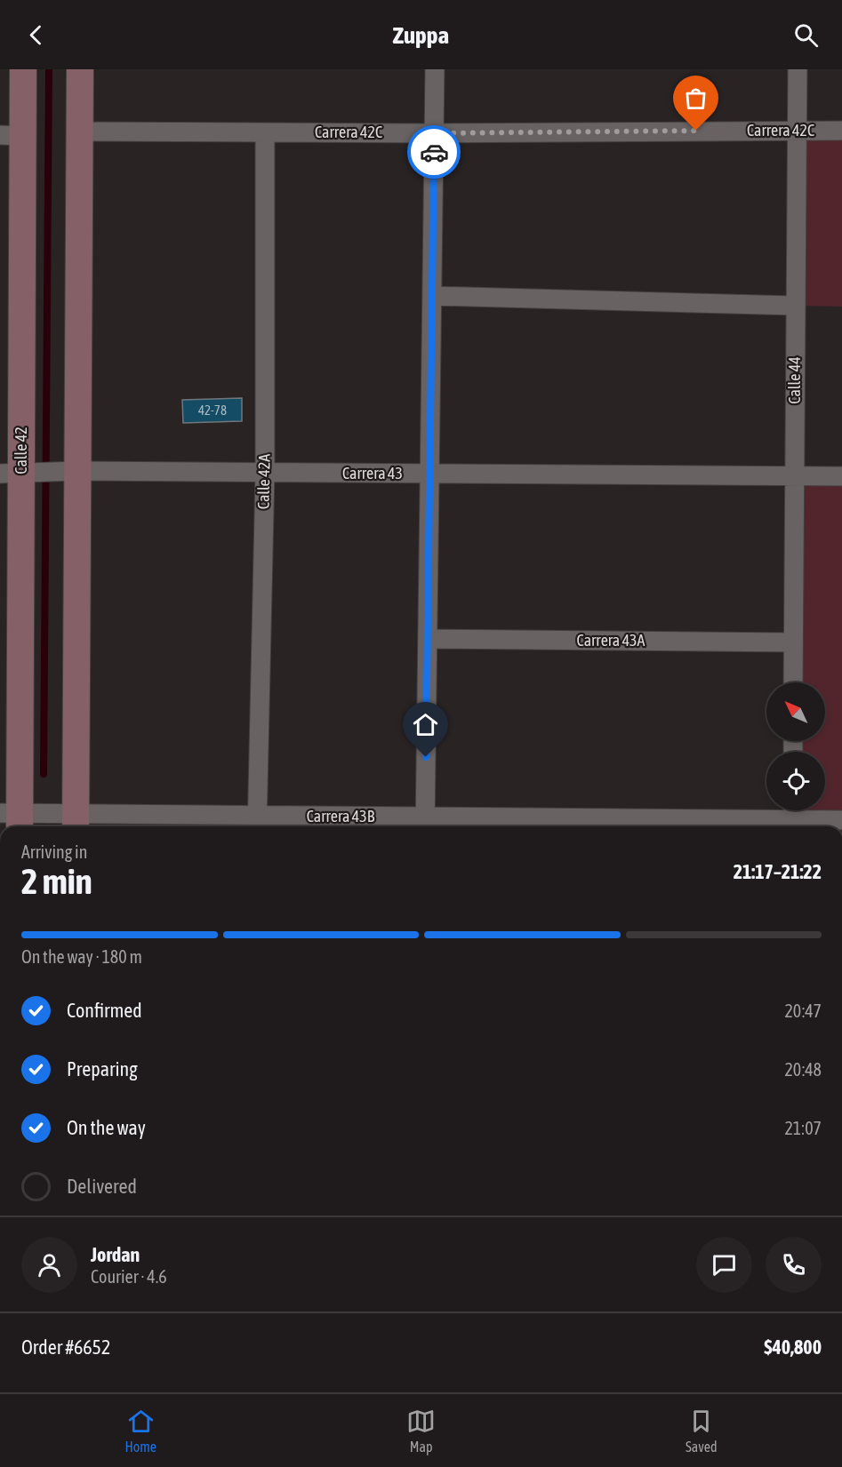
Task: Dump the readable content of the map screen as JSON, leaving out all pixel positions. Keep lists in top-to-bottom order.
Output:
{
  "streets": {
    "street": [
      "Carrera 42C",
      "Calle 44",
      "Calle 42",
      "Carrera 43",
      "Calle 42A",
      "Carrera 43A",
      "Carrera 43B"
    ]
  },
  "crossings": [
    ["Carrera 42C", "Calle 44"],
    ["Carrera 42C", "Calle 42A"],
    ["Calle 44", "Carrera 43"],
    ["Calle 44", "Carrera 43A"],
    ["Calle 42", "Carrera 43"],
    ["Calle 42", "Carrera 43B"],
    ["Carrera 43", "Calle 42A"],
    ["Calle 42A", "Carrera 43B"]
  ],
  "house_numbers": ["42-78"],
  "north": "top left",
  "page": {
    "header": "Zuppa",
    "heading": ["2 min", "Arriving in", "21:17–21:22"],
    "panel": [
      "Jordan",
      "Courier · 4.6",
      "Order #6652",
      "$40,800"
    ],
    "bar": "On the way · 180 m",
    "list": [
      ["Confirmed", "20:47"],
      ["Preparing", "20:48"],
      ["On the way", "21:07"],
      "Delivered"
    ],
    "tabs": ["Home", "Map", "Saved"]
  }
}
